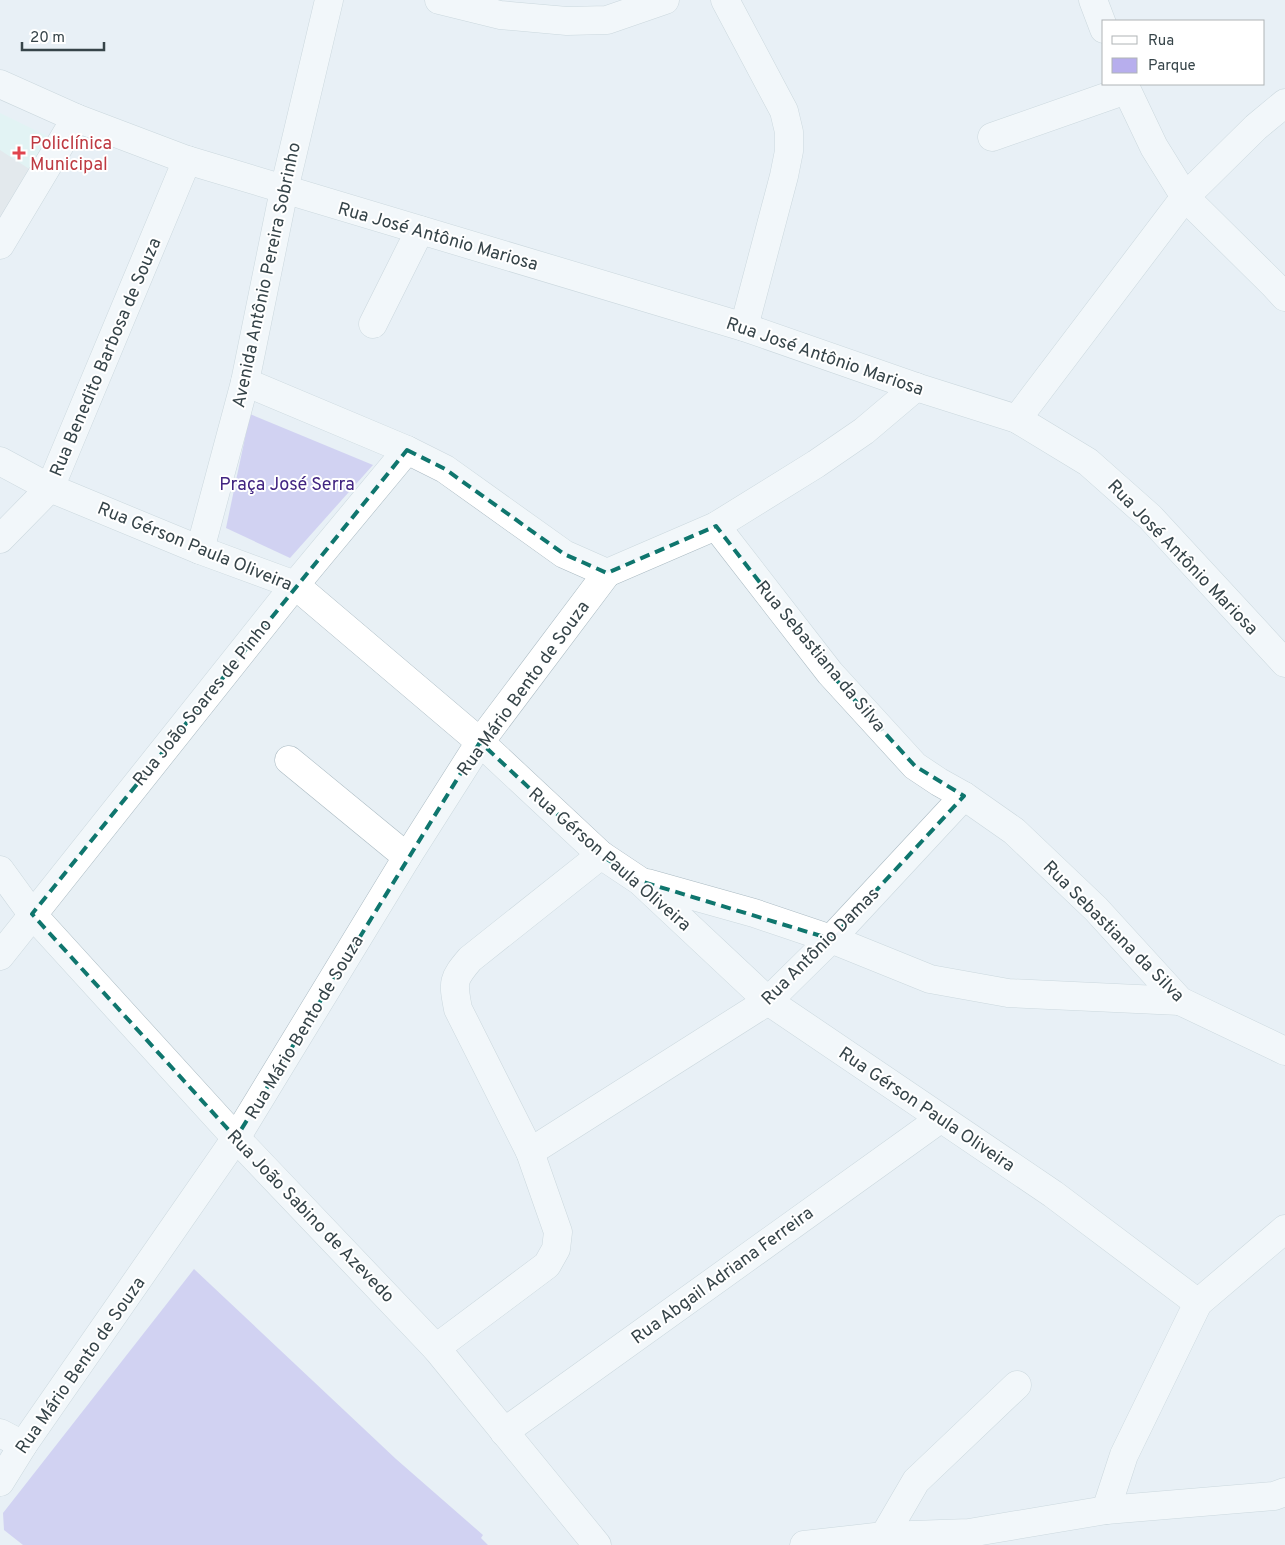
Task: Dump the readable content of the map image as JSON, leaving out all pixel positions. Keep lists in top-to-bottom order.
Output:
{
  "streets": {
    "street": [
      "Rua José Antônio Mariosa",
      "Avenida Antônio Pereira Sobrinho",
      "Rua Benedito Barbosa de Souza",
      "Rua Gérson Paula Oliveira",
      "Rua Sebastiana da Silva",
      "Rua Mário Bento de Souza",
      "Rua João Soares de Pinho",
      "Rua Antônio Damas",
      "Rua João Sabino de Azevedo",
      "Rua Abgail Adriana Ferreira"
    ]
  },
  "crossings": [
    ["Rua José Antônio Mariosa", "Avenida Antônio Pereira Sobrinho"],
    ["Rua José Antônio Mariosa", "Rua Benedito Barbosa de Souza"],
    ["Avenida Antônio Pereira Sobrinho", "Rua Gérson Paula Oliveira"],
    ["Rua Benedito Barbosa de Souza", "Rua Gérson Paula Oliveira"],
    ["Rua Gérson Paula Oliveira", "Rua Mário Bento de Souza"],
    ["Rua Gérson Paula Oliveira", "Rua João Soares de Pinho"],
    ["Rua Gérson Paula Oliveira", "Rua Antônio Damas"],
    ["Rua Gérson Paula Oliveira", "Rua Abgail Adriana Ferreira"],
    ["Rua Sebastiana da Silva", "Rua Antônio Damas"],
    ["Rua Mário Bento de Souza", "Rua João Sabino de Azevedo"],
    ["Rua João Soares de Pinho", "Rua João Sabino de Azevedo"],
    ["Rua João Sabino de Azevedo", "Rua Abgail Adriana Ferreira"]
  ],
  "parks": ["Praça José Serra"],
  "places": {
    "health": ["Policlínica Municipal"]
  },
  "legend": ["Rua", "Parque"],
  "scale_bar": "20 m"
}
